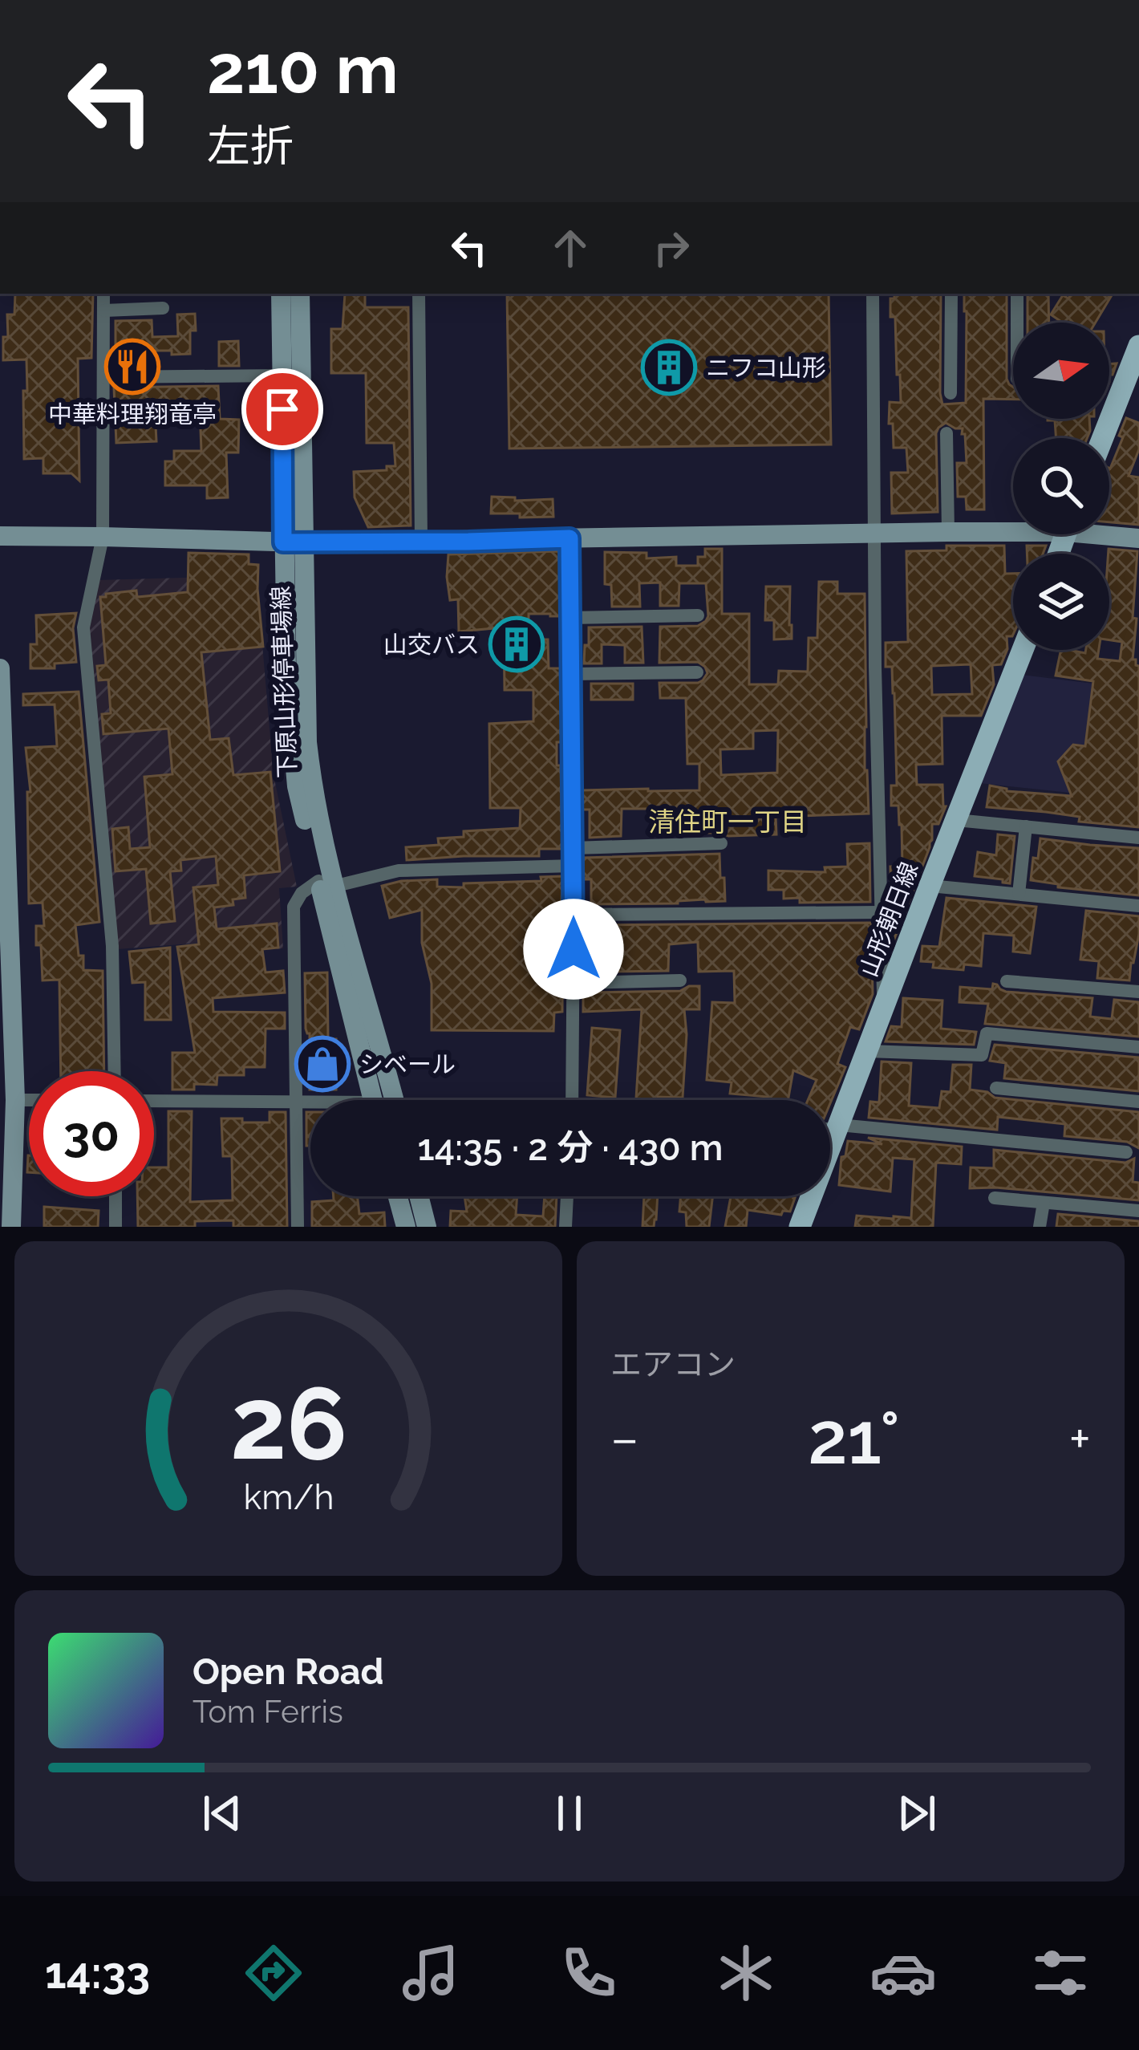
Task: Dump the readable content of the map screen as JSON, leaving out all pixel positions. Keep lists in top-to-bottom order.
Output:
{
  "streets": {
    "main road": ["山形朝日線"],
    "street": ["下原山形停車場線"]
  },
  "districts": ["清住町一丁目"],
  "places": {
    "restaurant": ["中華料理翔竜亭"],
    "building": ["ニフコ山形", "山交バス"],
    "shop": ["シベール"]
  },
  "north": "right",
  "page": {
    "turn": ["210 m", "左折"],
    "limit": "30",
    "trip": "14:35 · 2 分 · 430 m",
    "tile": "エアコン",
    "heat": ["−", "21°", "+"],
    "song": ["Open Road", "Tom Ferris"],
    "tabs": "14:33",
    "gauge": ["26", "km/h"]
  }
}
